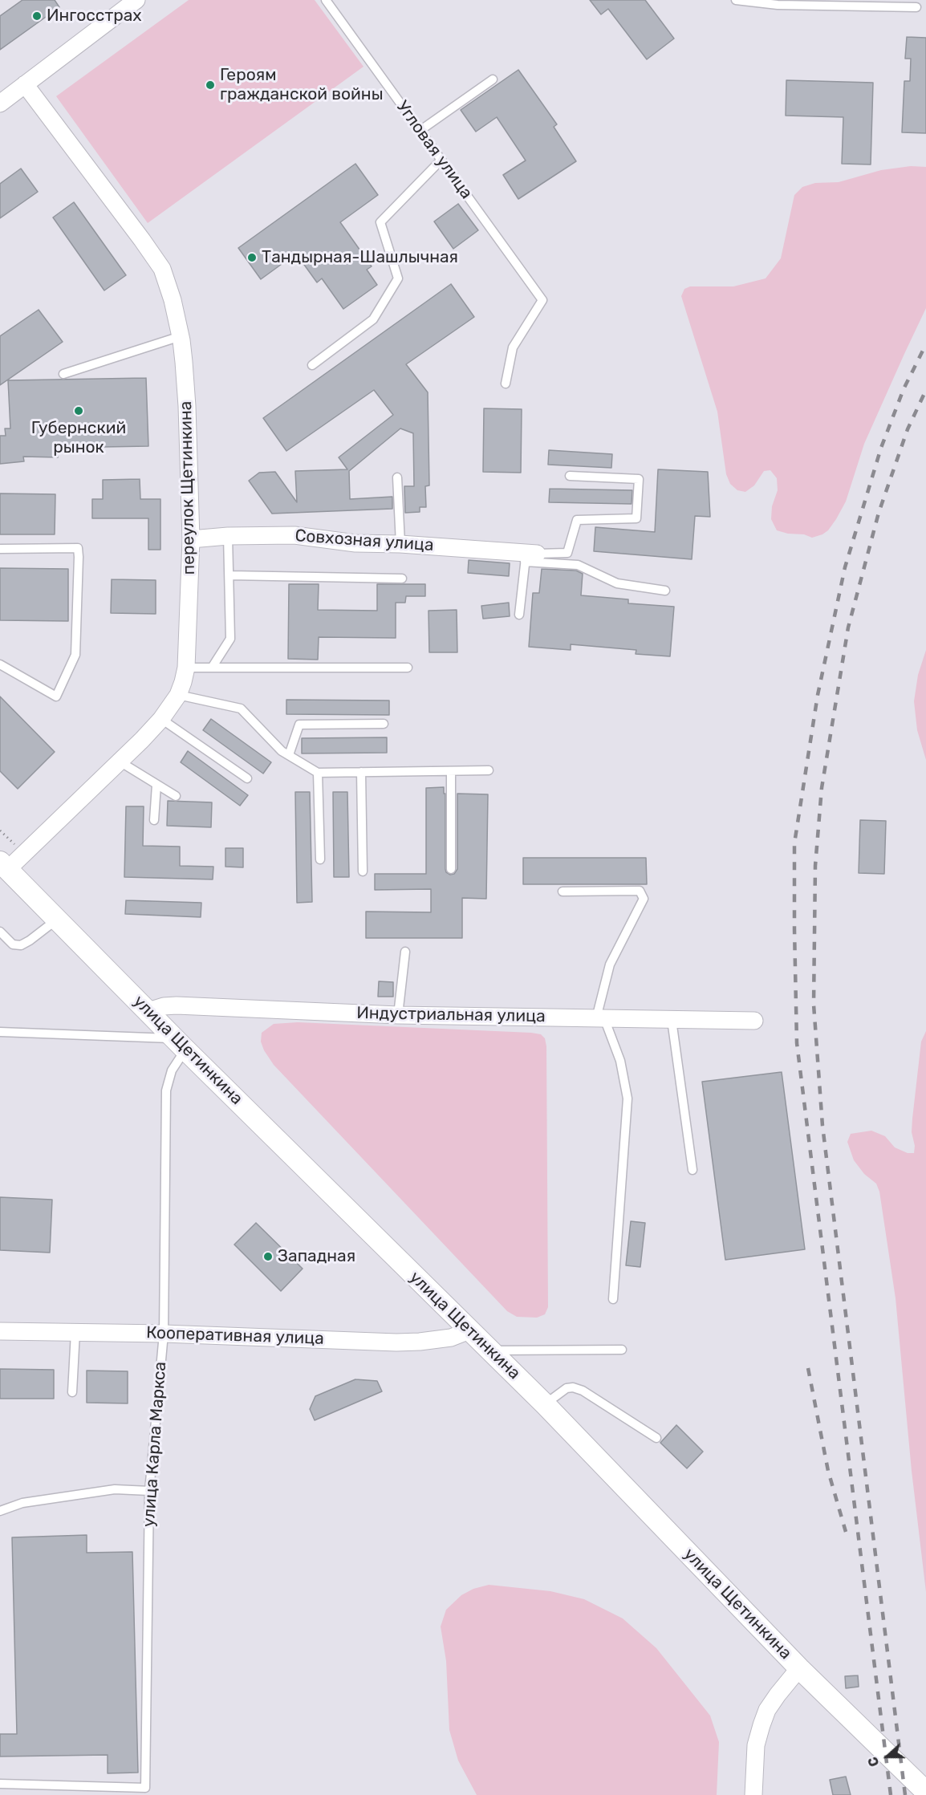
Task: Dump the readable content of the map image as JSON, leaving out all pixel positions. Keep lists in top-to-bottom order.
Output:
{
  "streets": {
    "street": [
      "переулок Щетинкина",
      "Совхозная улица",
      "Индустриальная улица",
      "улица Щетинкина",
      "Кооперативная улица"
    ],
    "lane": ["Угловая улица", "улица Карла Маркса"]
  },
  "crossings": [
    ["переулок Щетинкина", "Совхозная улица"],
    ["переулок Щетинкина", "улица Щетинкина"],
    ["Индустриальная улица", "улица Щетинкина"],
    ["улица Щетинкина", "Кооперативная улица"],
    ["улица Щетинкина", "улица Карла Маркса"],
    ["Кооперативная улица", "улица Карла Маркса"]
  ],
  "places": [
    "Ингосстрах",
    "Героям гражданской войны",
    "Тандырная-Шашлычная",
    "Губернский рынок",
    "Западная"
  ],
  "north": "left"
}
